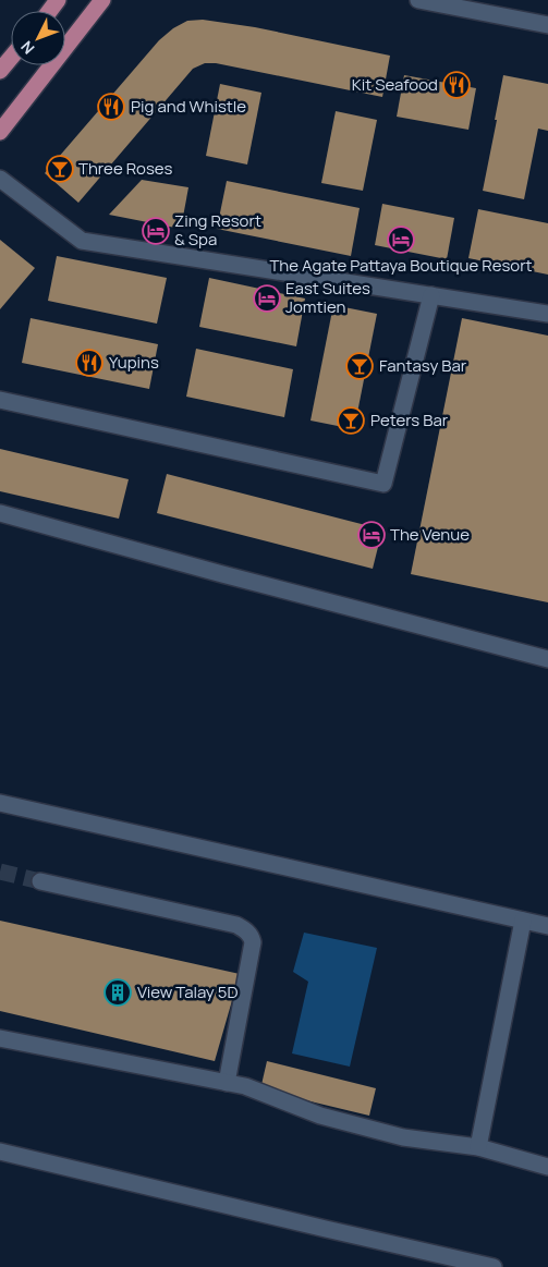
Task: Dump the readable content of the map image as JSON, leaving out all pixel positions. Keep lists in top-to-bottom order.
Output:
{
  "places": {
    "restaurant": ["Kit Seafood", "Pig and Whistle", "Yupins"],
    "bar": ["Three Roses", "Fantasy Bar", "Peters Bar"],
    "hotel": [
      "Zing Resort & Spa",
      "The Agate Pattaya Boutique Resort",
      "East Suites Jomtien",
      "The Venue"
    ],
    "building": ["View Talay 5D"]
  },
  "north": "bottom left"
}
